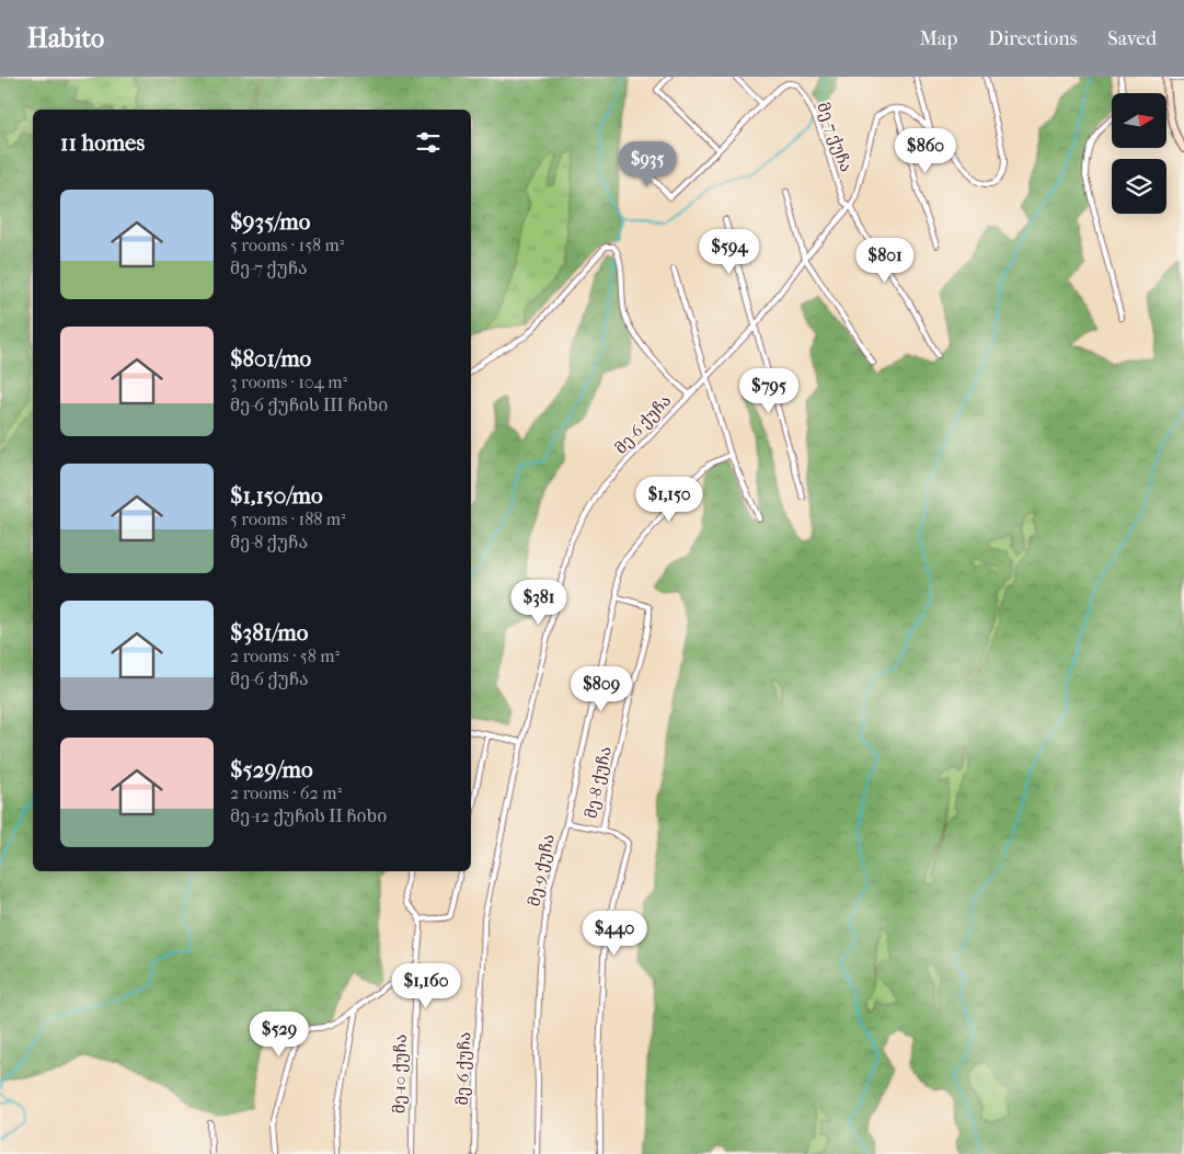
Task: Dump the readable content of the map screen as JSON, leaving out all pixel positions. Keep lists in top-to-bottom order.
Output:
{
  "streets": {
    "street": [
      "მე-7 ქუჩა",
      "მე-6 ქუჩა",
      "მე-8 ქუჩა",
      "მე-9 ქუჩა",
      "მე-10 ქუჩა"
    ]
  },
  "crossings": [
    ["მე-7 ქუჩა", "მე-6 ქუჩა"],
    ["მე-8 ქუჩა", "მე-9 ქუჩა"]
  ],
  "north": "right",
  "page": {
    "header": "Habito",
    "nav": ["Map", "Directions", "Saved"],
    "heading": "11 homes",
    "price": [
      "$860",
      "$935",
      "$594",
      "$801",
      "$795",
      "$1,150",
      "$381",
      "$809",
      "$440",
      "$1,160",
      "$529"
    ],
    "list": [
      {
        "name": "$935/mo",
        "note": "5 rooms · 158 m² · მე-7 ქუჩა"
      },
      {
        "name": "$801/mo",
        "note": "3 rooms · 104 m² · მე-6 ქუჩის III ჩიხი"
      },
      {
        "name": "$1,150/mo",
        "note": "5 rooms · 188 m² · მე-8 ქუჩა"
      },
      {
        "name": "$381/mo",
        "note": "2 rooms · 58 m² · მე-6 ქუჩა"
      },
      {
        "name": "$529/mo",
        "note": "2 rooms · 62 m² · მე-12 ქუჩის II ჩიხი"
      }
    ]
  }
}
